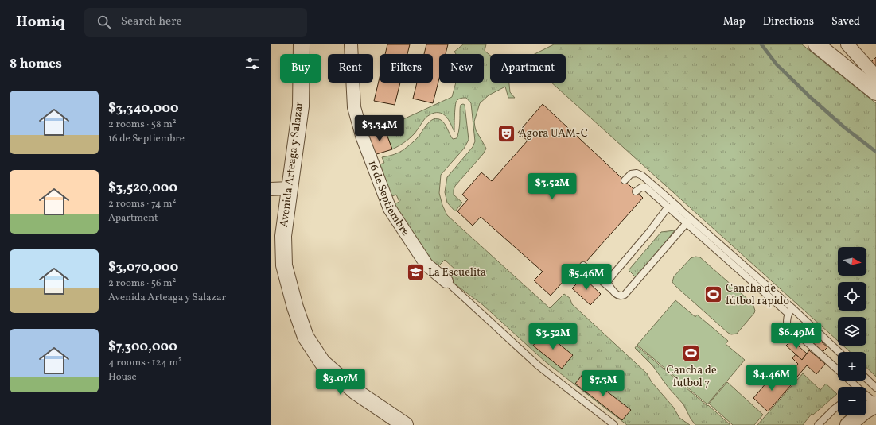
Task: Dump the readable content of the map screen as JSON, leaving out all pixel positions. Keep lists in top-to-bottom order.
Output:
{
  "streets": {
    "street": ["Avenida Arteaga y Salazar", "16 de Septiembre"]
  },
  "places": {
    "theatre": ["Ágora UAM-C"],
    "school or university": ["La Escuelita"],
    "sports": ["Cancha de fútbol rápido", "Cancha de futbol 7"]
  },
  "north": "right",
  "page": {
    "header": "Homiq",
    "search": "Search here",
    "nav": ["Map", "Directions", "Saved"],
    "heading": "8 homes",
    "chip": [
      "Buy",
      "Rent",
      "Filters",
      "New",
      "Apartment"
    ],
    "list": [
      {
        "name": "$3,340,000",
        "note": "2 rooms · 58 m² · 16 de Septiembre"
      },
      {
        "name": "$3,520,000",
        "note": "2 rooms · 74 m² · Apartment"
      },
      {
        "name": "$3,070,000",
        "note": "2 rooms · 56 m² · Avenida Arteaga y Salazar"
      },
      {
        "name": "$7,300,000",
        "note": "4 rooms · 124 m² · House"
      }
    ],
    "price": [
      "$3.34M",
      "$3.52M",
      "$5.46M",
      "$6.49M",
      "$3.52M",
      "$4.46M",
      "$3.07M",
      "$7.3M"
    ],
    "map_buttons": ["+", "−"]
  }
}
